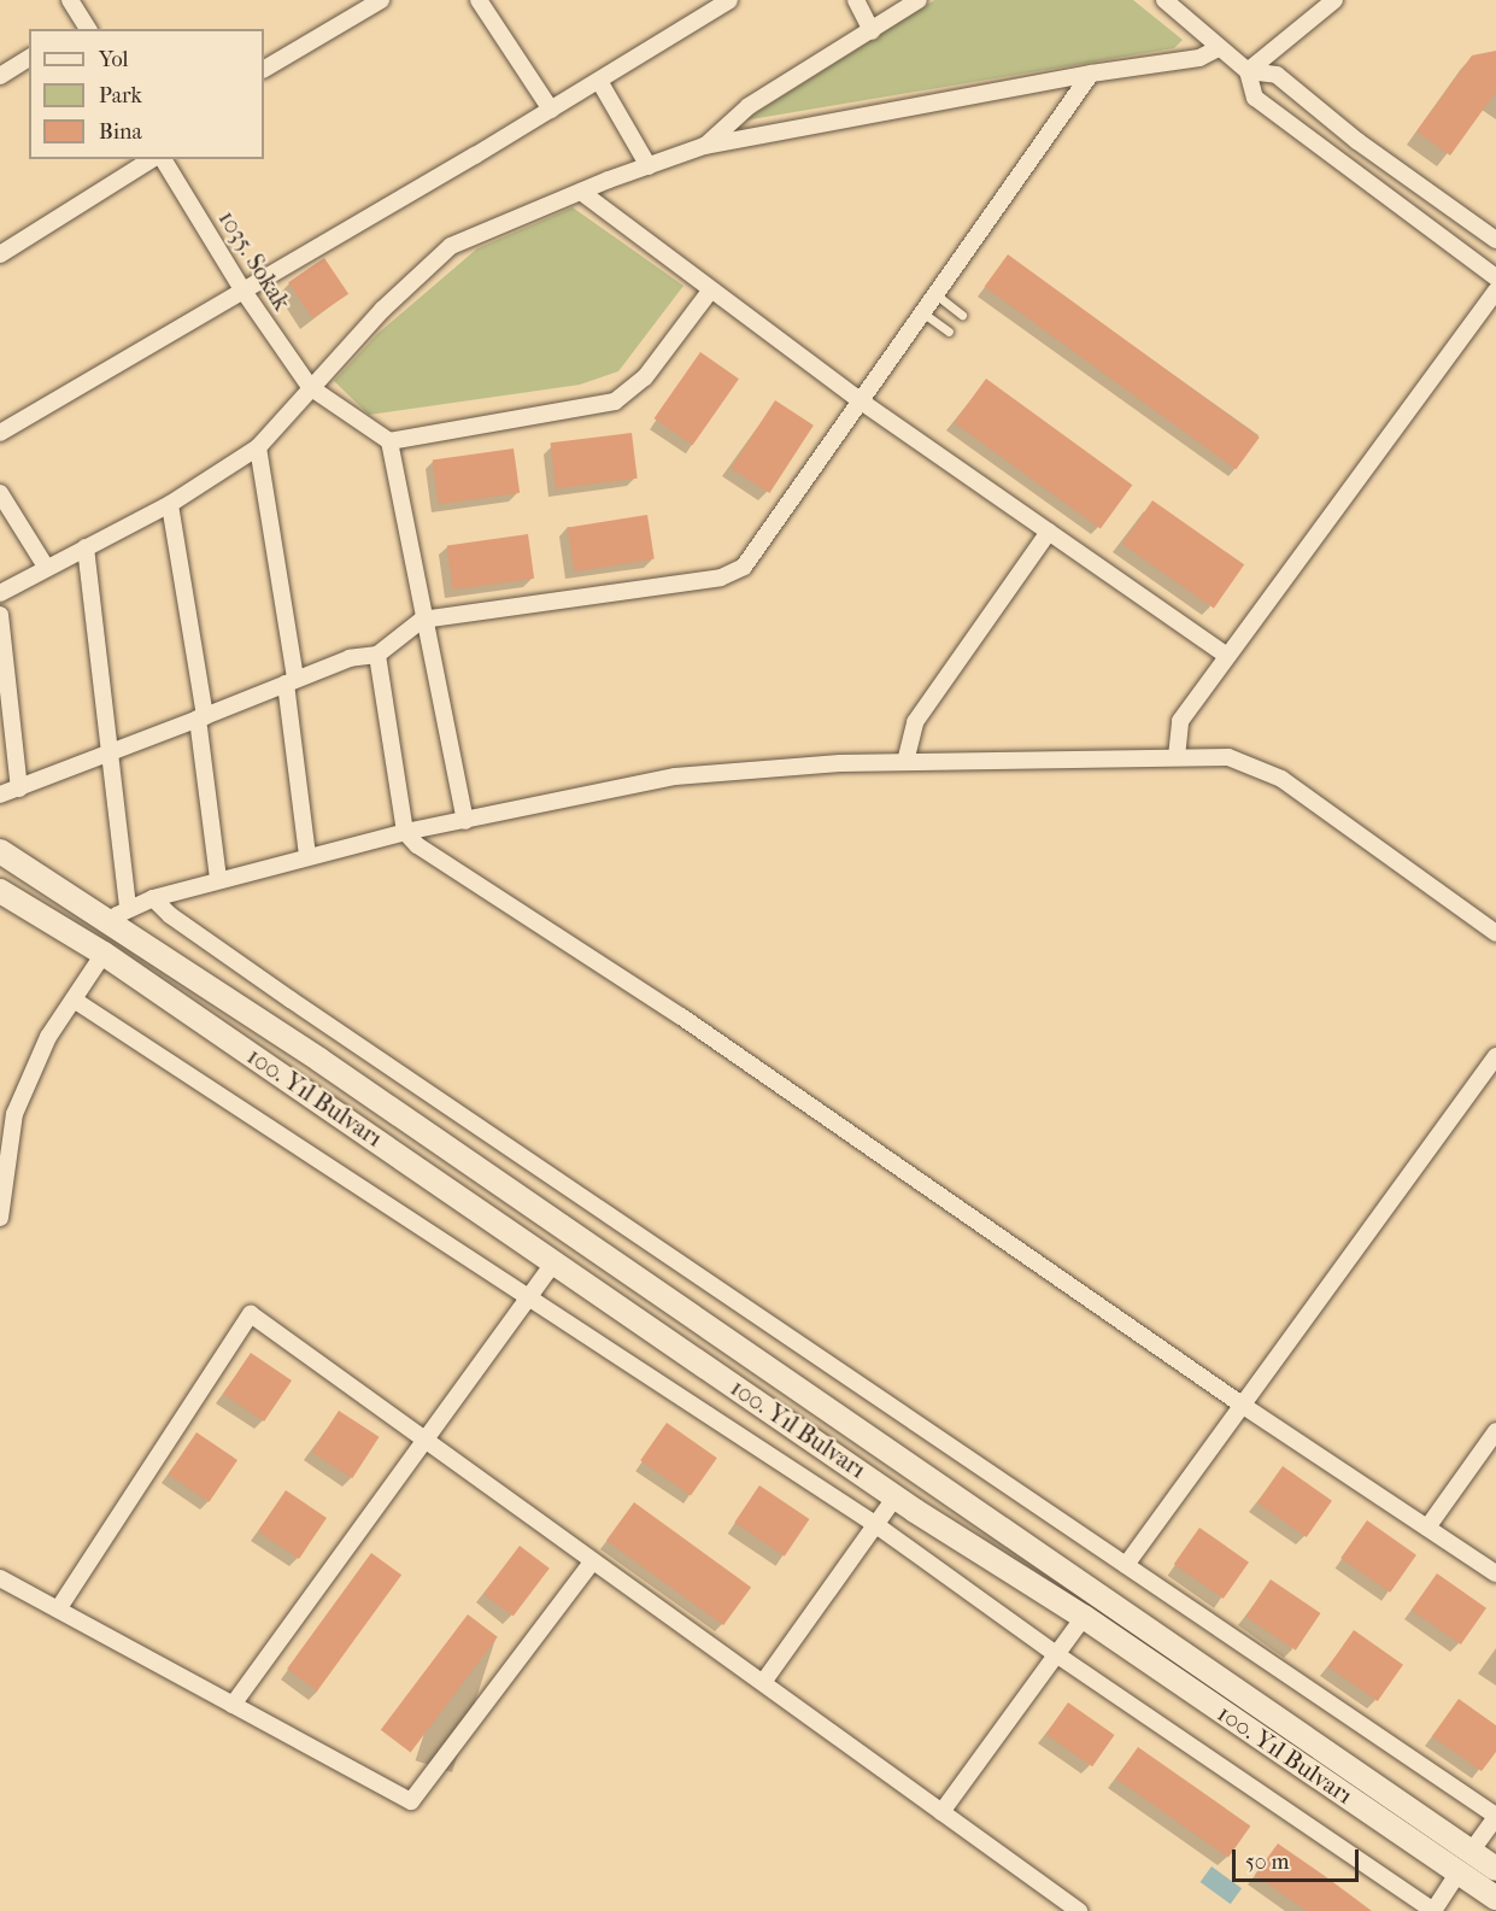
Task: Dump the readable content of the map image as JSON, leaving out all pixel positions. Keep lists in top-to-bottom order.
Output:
{
  "streets": {
    "main road": ["100. Yıl Bulvarı"],
    "street": ["1035. Sokak"]
  },
  "legend": ["Yol", "Park", "Bina"],
  "scale_bar": "50 m"
}
